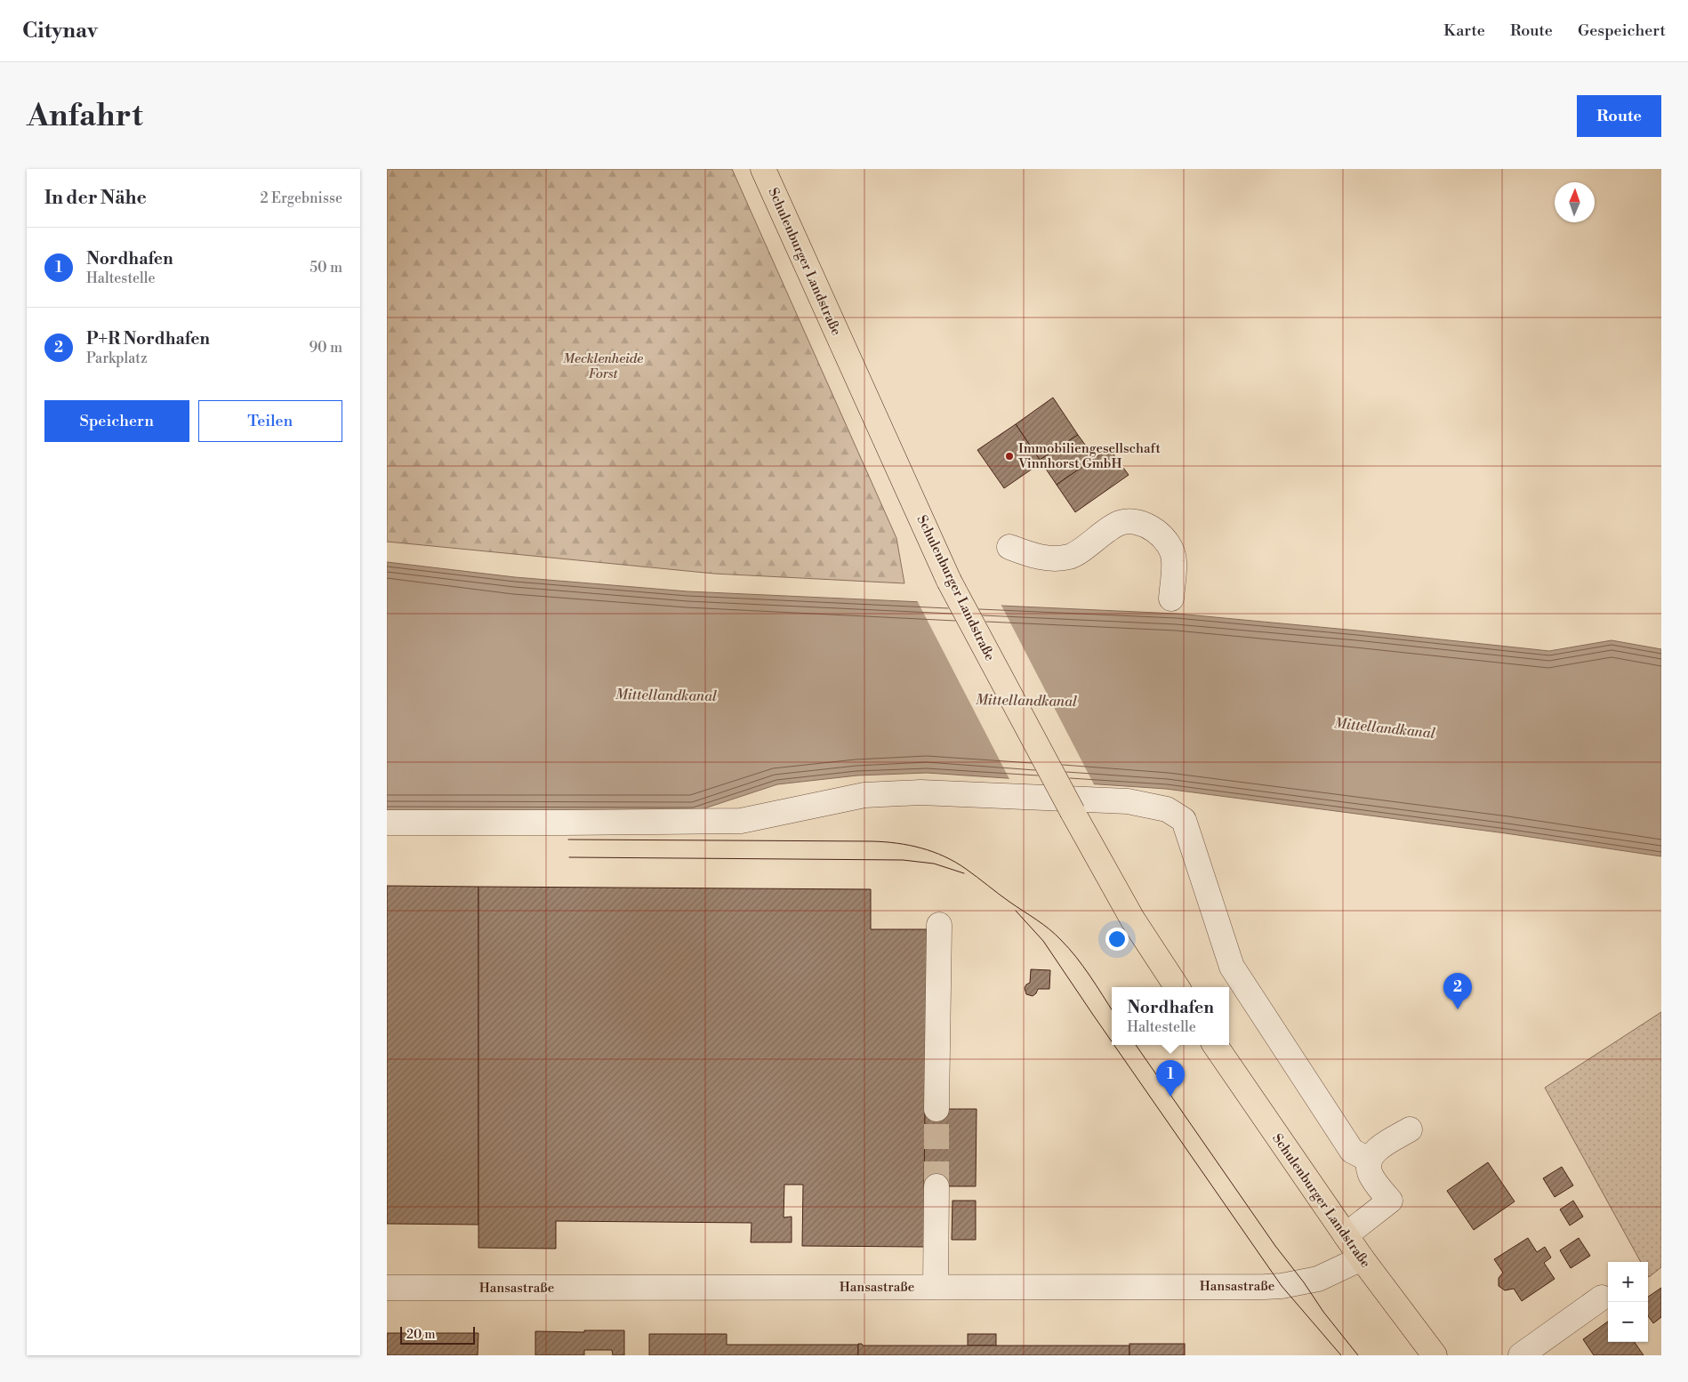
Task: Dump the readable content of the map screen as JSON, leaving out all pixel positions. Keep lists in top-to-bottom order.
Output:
{
  "streets": {
    "main road": ["Schulenburger Landstraße"],
    "street": ["Hansastraße"]
  },
  "crossings": [
    ["Schulenburger Landstraße", "Hansastraße"]
  ],
  "water": ["Mittellandkanal"],
  "parks": ["Mecklenheide Forst"],
  "places": ["Immobiliengesellschaft Vinnhorst GmbH"],
  "scale_bar": "20 m",
  "north": "top",
  "page": {
    "header": "Citynav",
    "nav": ["Karte", "Route", "Gespeichert"],
    "buttons": [
      "Route",
      ["Speichern", "Teilen"]
    ],
    "title": "Anfahrt",
    "heading": ["In der Nähe", "2 Ergebnisse"],
    "list": [
      {
        "mark": "1",
        "name": "Nordhafen",
        "note": "Haltestelle",
        "value": "50 m"
      },
      {
        "mark": "2",
        "name": "P+R Nordhafen",
        "note": "Parkplatz",
        "value": "90 m"
      }
    ],
    "pins": ["2", "1"],
    "popup": ["Nordhafen", "Haltestelle"],
    "map_buttons": ["+", "−"],
    "scale": "20 m"
  }
}
